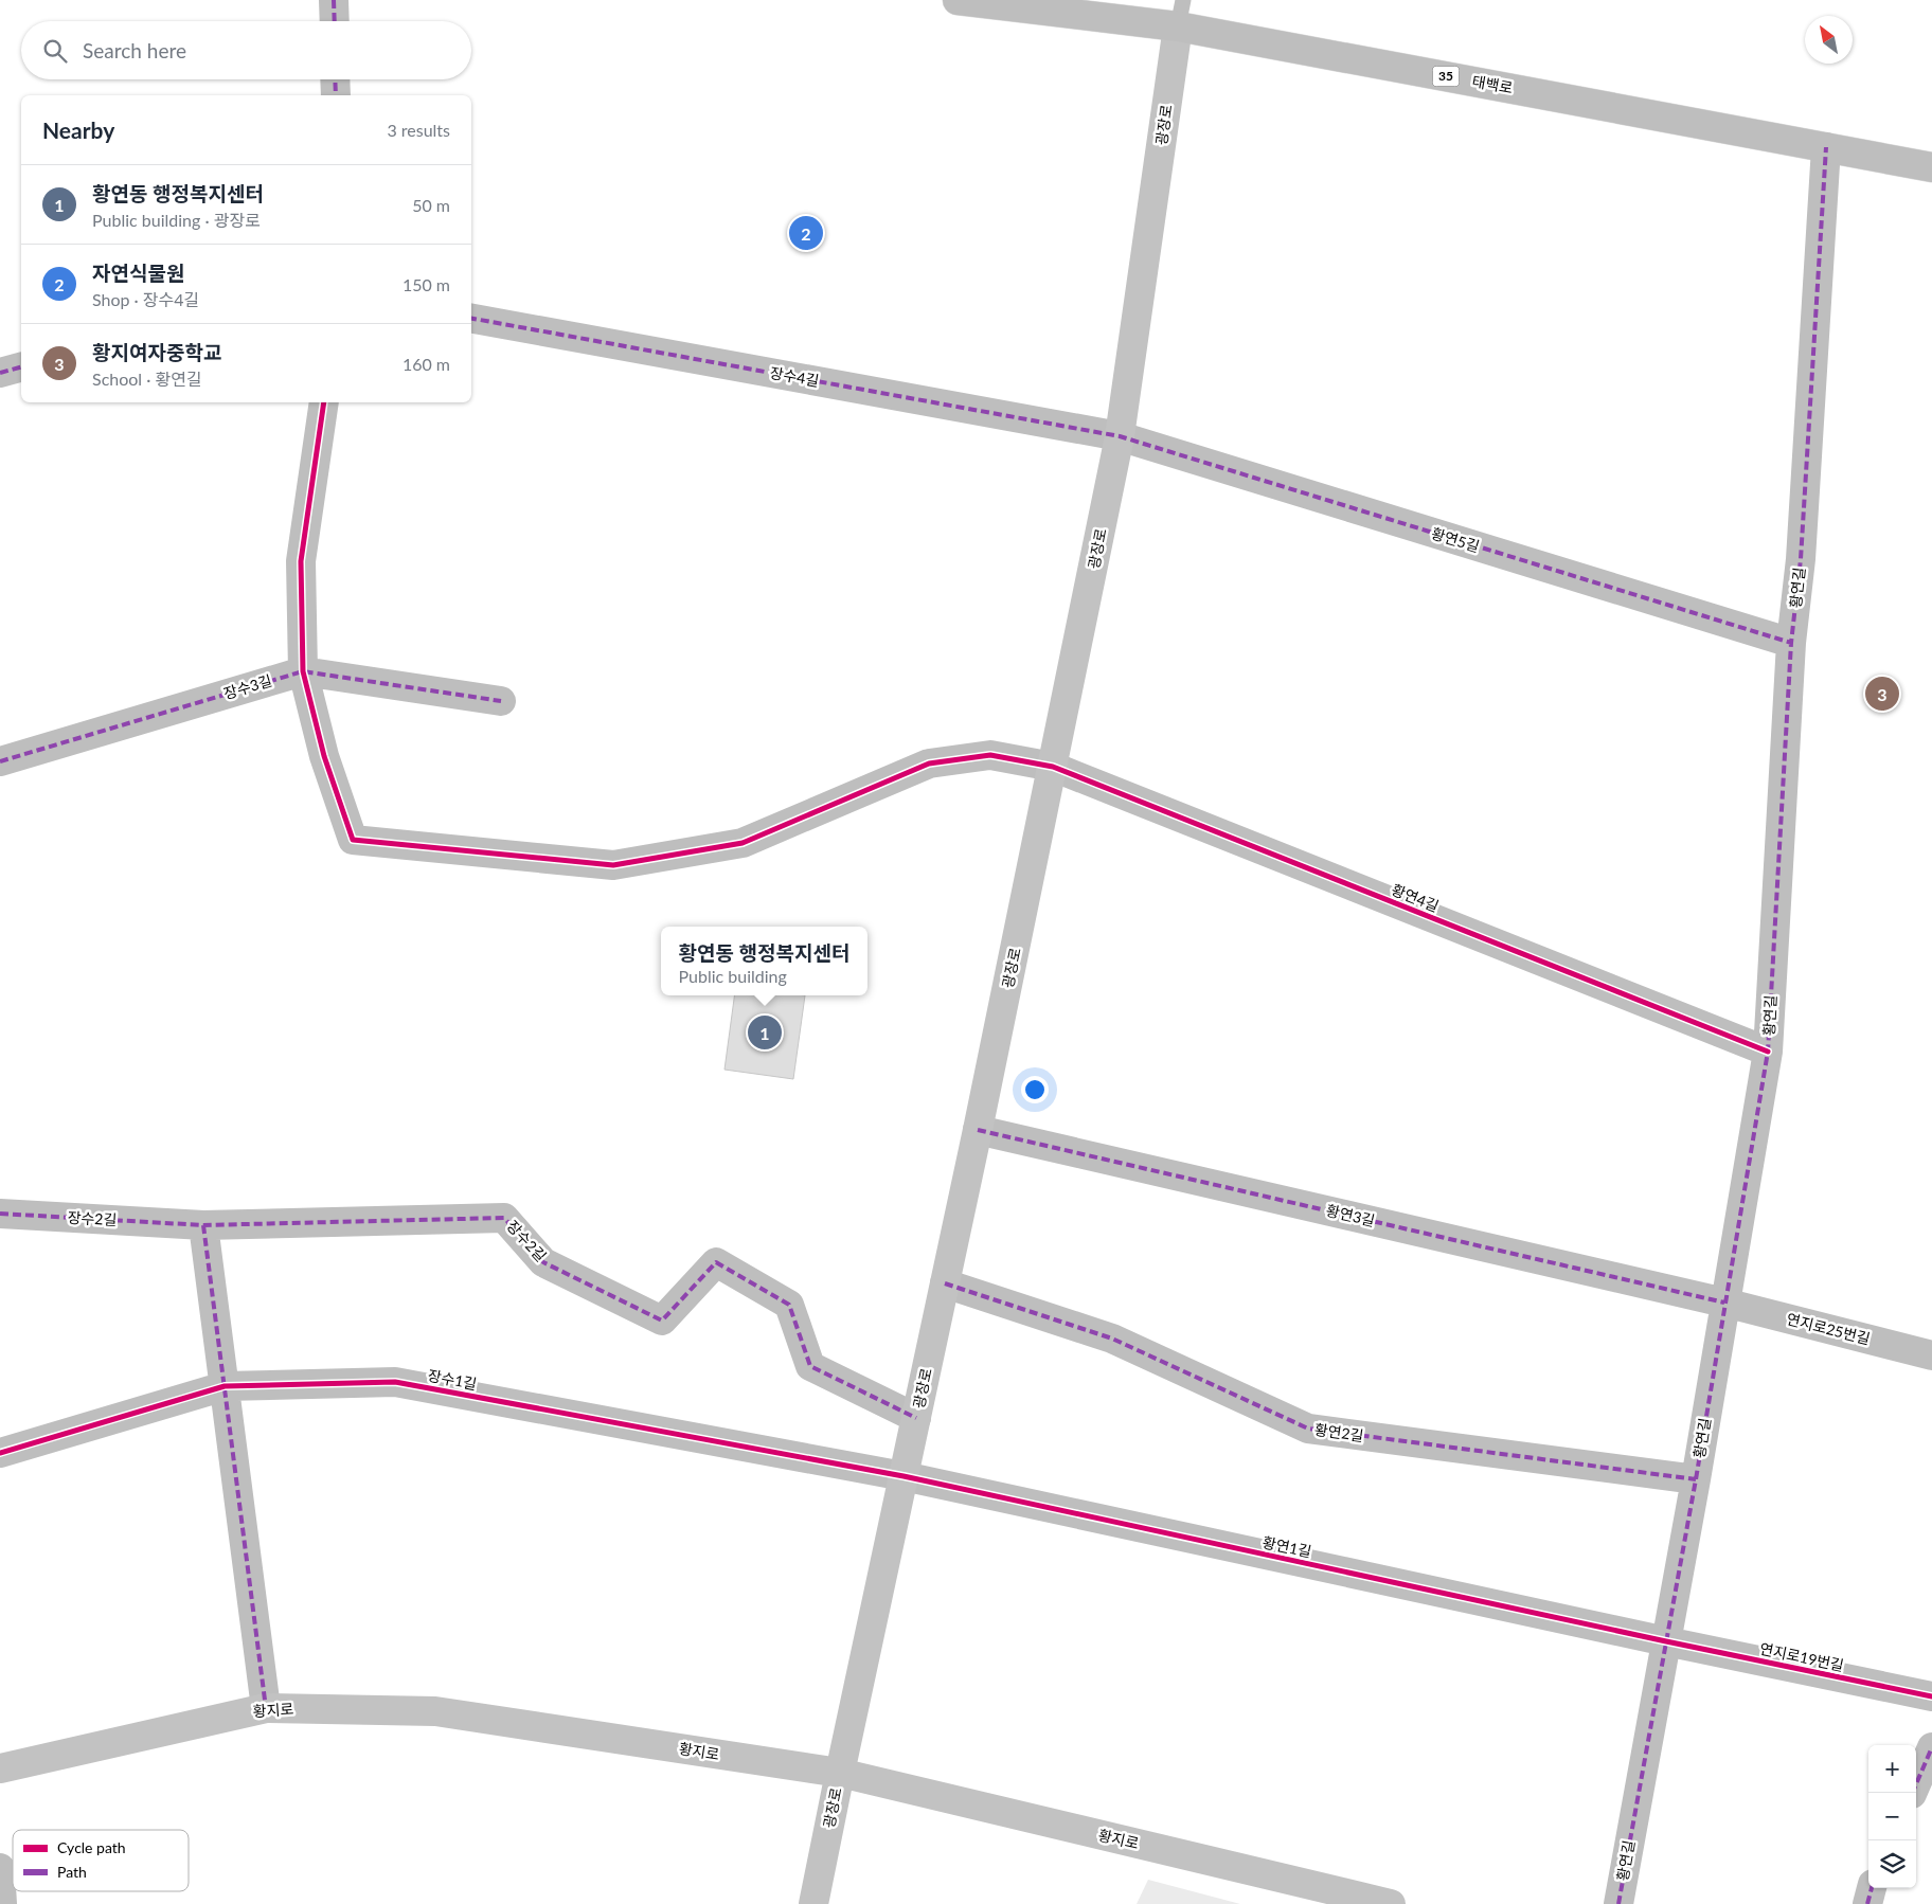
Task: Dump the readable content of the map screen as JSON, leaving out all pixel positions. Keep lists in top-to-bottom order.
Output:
{
  "streets": {
    "street": [
      "35",
      "태백로",
      "광장로",
      "장수4길",
      "황연5길",
      "황연길",
      "장수3길",
      "황연4길",
      "황연3길",
      "장수2길",
      "연지로25번길",
      "장수1길",
      "황연2길",
      "황연1길",
      "연지로19번길",
      "황지로"
    ]
  },
  "crossings": [
    ["태백로", "광장로"],
    ["태백로", "황연길"],
    ["광장로", "장수4길"],
    ["광장로", "황연5길"],
    ["광장로", "황연4길"],
    ["광장로", "황연3길"],
    ["광장로", "장수2길"],
    ["광장로", "장수1길"],
    ["광장로", "황연2길"],
    ["광장로", "황연1길"],
    ["광장로", "황지로"],
    ["장수4길", "황연5길"],
    ["황연5길", "황연길"],
    ["황연길", "황연4길"],
    ["황연길", "황연3길"],
    ["황연길", "연지로25번길"],
    ["황연길", "황연2길"],
    ["황연길", "황연1길"],
    ["황연길", "연지로19번길"],
    ["장수3길", "황연4길"],
    ["황연3길", "연지로25번길"],
    ["장수1길", "황연1길"],
    ["황연1길", "연지로19번길"]
  ],
  "legend": ["Cycle path", "Path"],
  "north": "top left",
  "page": {
    "search": "Search here",
    "heading": ["Nearby", "3 results"],
    "list": [
      {
        "mark": "1",
        "name": "황연동 행정복지센터",
        "note": "Public building · 광장로",
        "value": "50 m"
      },
      {
        "mark": "2",
        "name": "자연식물원",
        "note": "Shop · 장수4길",
        "value": "150 m"
      },
      {
        "mark": "3",
        "name": "황지여자중학교",
        "note": "School · 황연길",
        "value": "160 m"
      }
    ],
    "pins": ["2", "3", "1"],
    "popup": ["황연동 행정복지센터", "Public building"],
    "map_buttons": ["+", "−"]
  }
}
